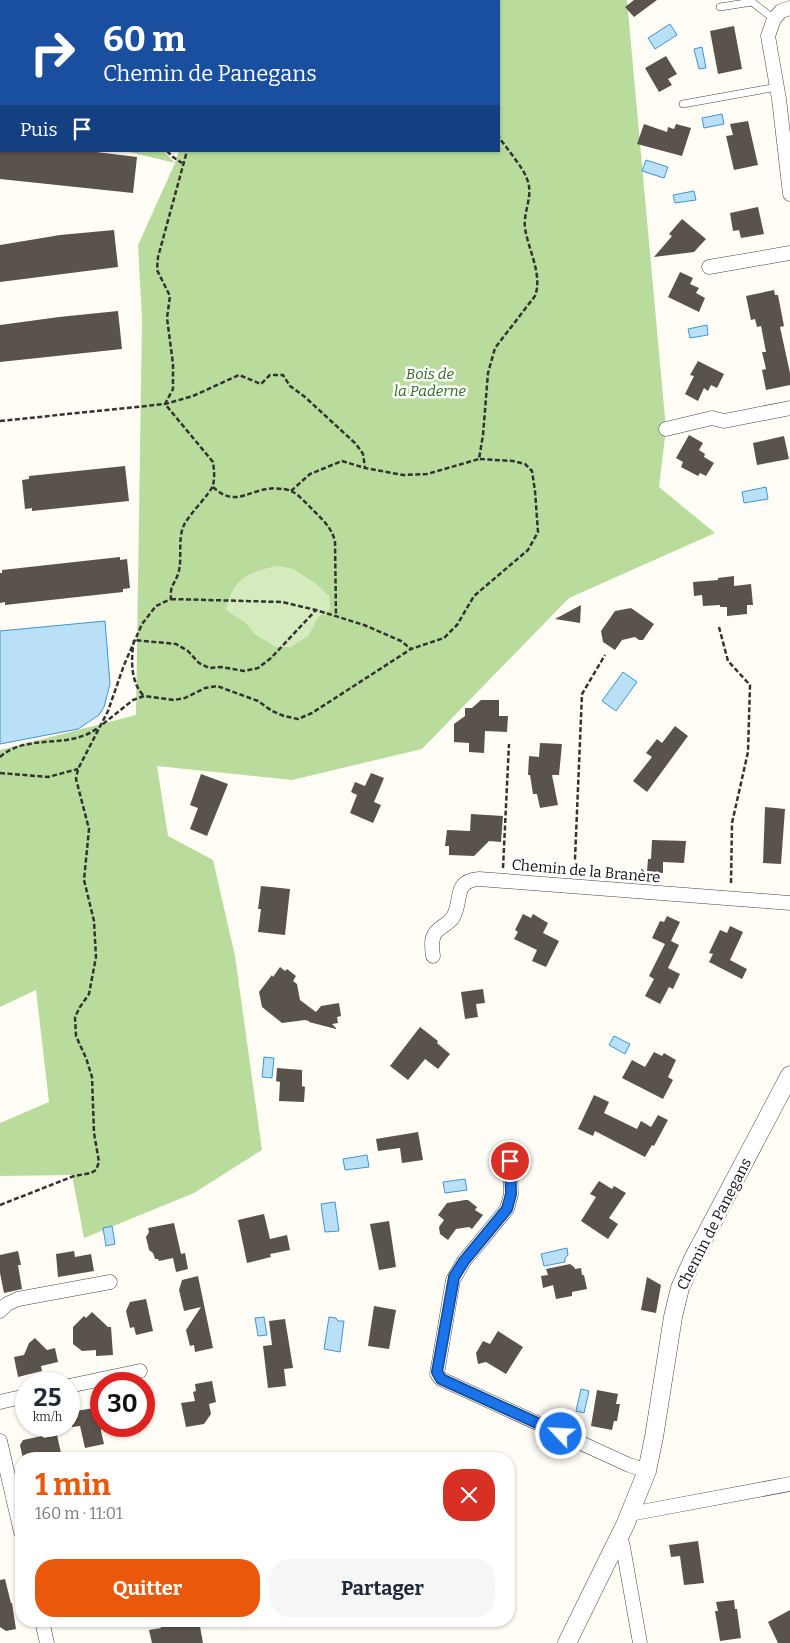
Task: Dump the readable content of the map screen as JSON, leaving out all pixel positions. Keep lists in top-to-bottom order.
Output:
{
  "streets": {
    "street": ["Chemin de la Branère", "Chemin de Panegans"]
  },
  "parks": ["Bois de la Paderne"],
  "page": {
    "turn": ["60 m", "Chemin de Panegans"],
    "then": "Puis",
    "speed": "25 km/h",
    "limit": "30",
    "heading": ["1 min", "160 m · 11:01"],
    "buttons": ["Quitter", "Partager"]
  }
}
